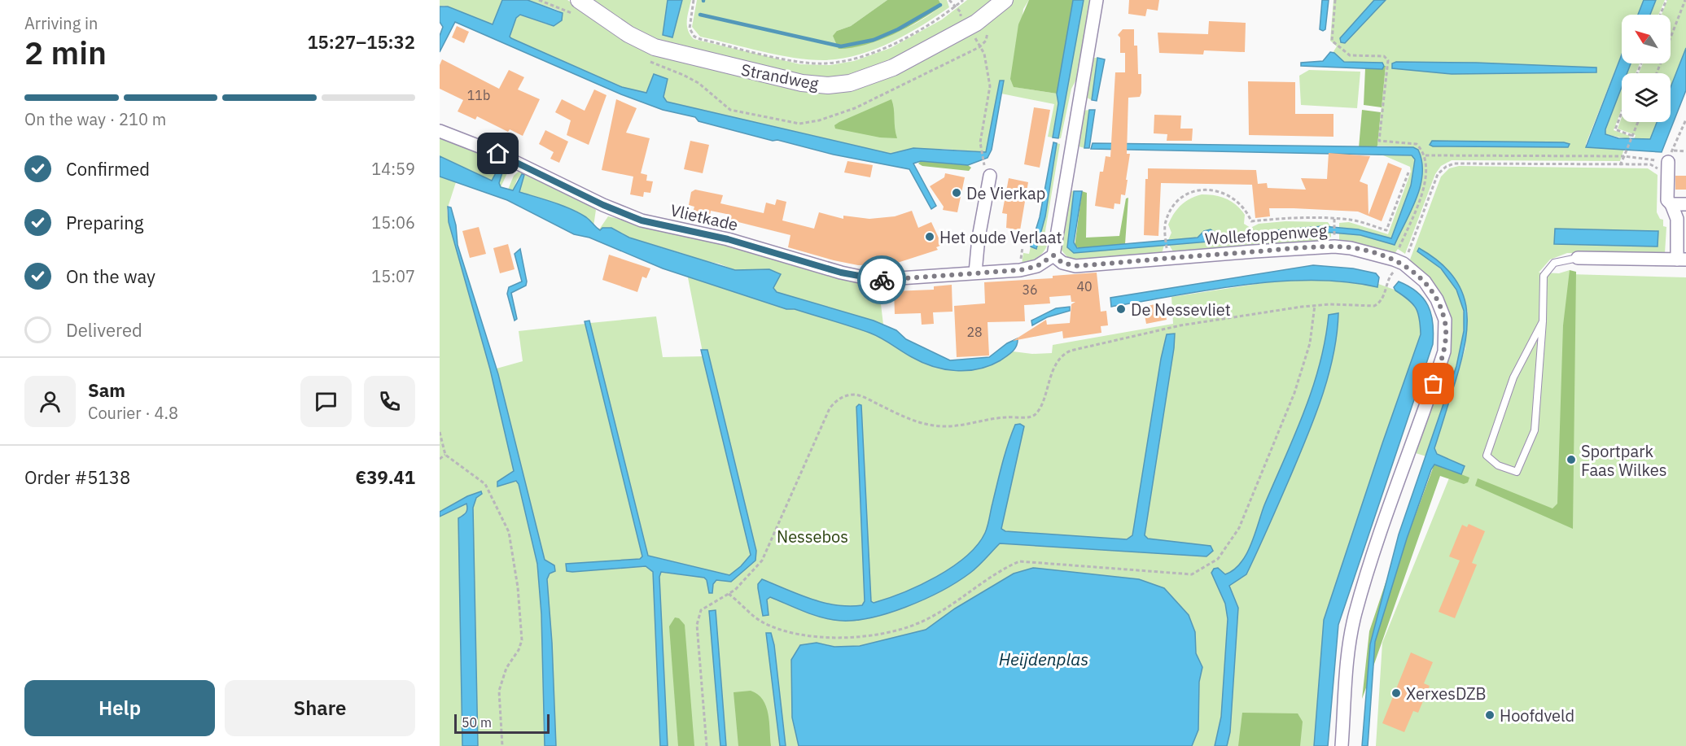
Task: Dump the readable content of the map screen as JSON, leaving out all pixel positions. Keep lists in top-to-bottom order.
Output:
{
  "streets": {
    "street": ["Strandweg", "Vlietkade", "Wollefoppenweg"]
  },
  "crossings": [
    ["Vlietkade", "Wollefoppenweg"]
  ],
  "water": ["Heijdenplas"],
  "parks": ["Nessebos"],
  "places": [
    "De Vierkap",
    "Het oude Verlaat",
    "De Nessevliet",
    "Sportpark Faas Wilkes",
    "XerxesDZB",
    "Hoofdveld"
  ],
  "house_numbers": [
    "11b",
    "40",
    "36",
    "28"
  ],
  "scale_bar": "50 m",
  "north": "top left",
  "page": {
    "heading": ["2 min", "Arriving in", "15:27–15:32"],
    "panel": [
      "Sam",
      "Courier · 4.8",
      "Order #5138",
      "€39.41"
    ],
    "bar": "On the way · 210 m",
    "list": [
      ["Confirmed", "14:59"],
      ["Preparing", "15:06"],
      ["On the way", "15:07"],
      "Delivered"
    ],
    "buttons": ["Help", "Share"],
    "scale": "50 m"
  }
}
